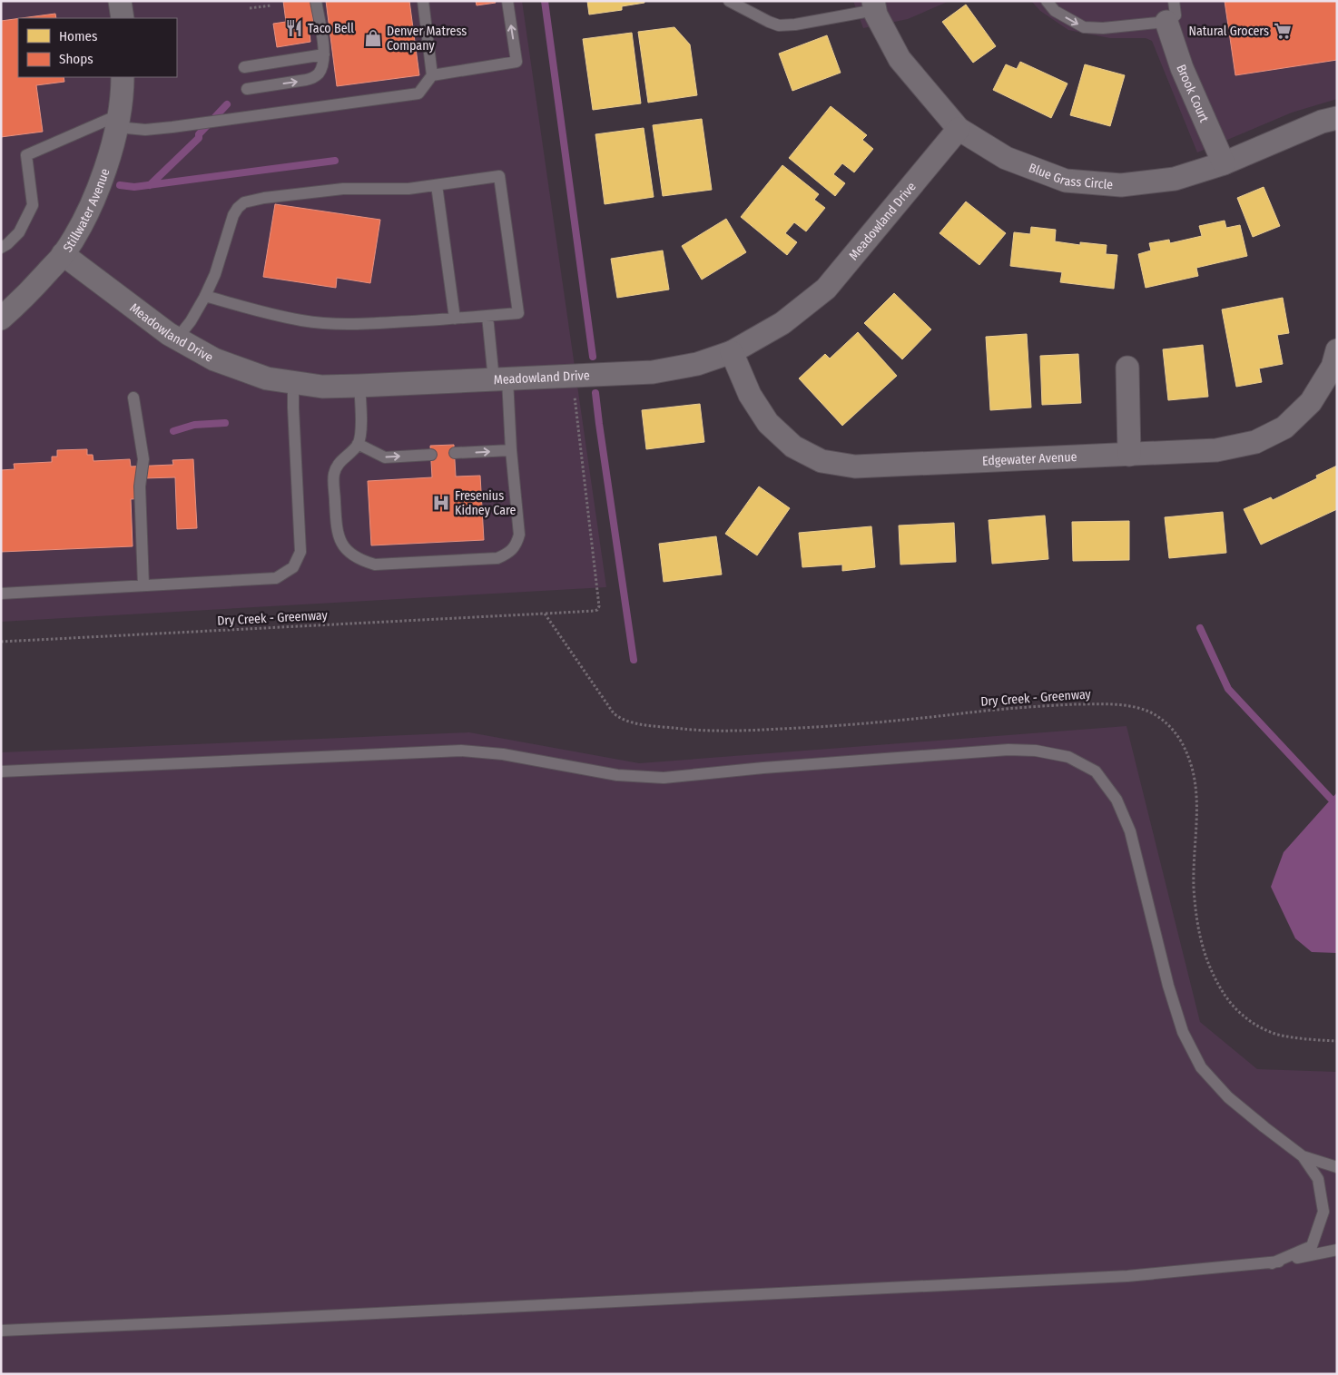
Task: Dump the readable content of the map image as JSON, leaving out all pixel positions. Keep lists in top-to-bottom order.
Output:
{
  "streets": {
    "street": [
      "Brook Court",
      "Blue Grass Circle",
      "Stillwater Avenue",
      "Meadowland Drive",
      "Edgewater Avenue"
    ],
    "path": ["Dry Creek - Greenway"]
  },
  "crossings": [
    ["Brook Court", "Blue Grass Circle"],
    ["Blue Grass Circle", "Meadowland Drive"],
    ["Stillwater Avenue", "Meadowland Drive"],
    ["Meadowland Drive", "Edgewater Avenue"]
  ],
  "places": {
    "restaurant": ["Taco Bell"],
    "supermarket": ["Natural Grocers"],
    "shop": ["Denver Matress Company"],
    "hospital": ["Fresenius Kidney Care"]
  },
  "legend": ["Homes", "Shops"]
}
